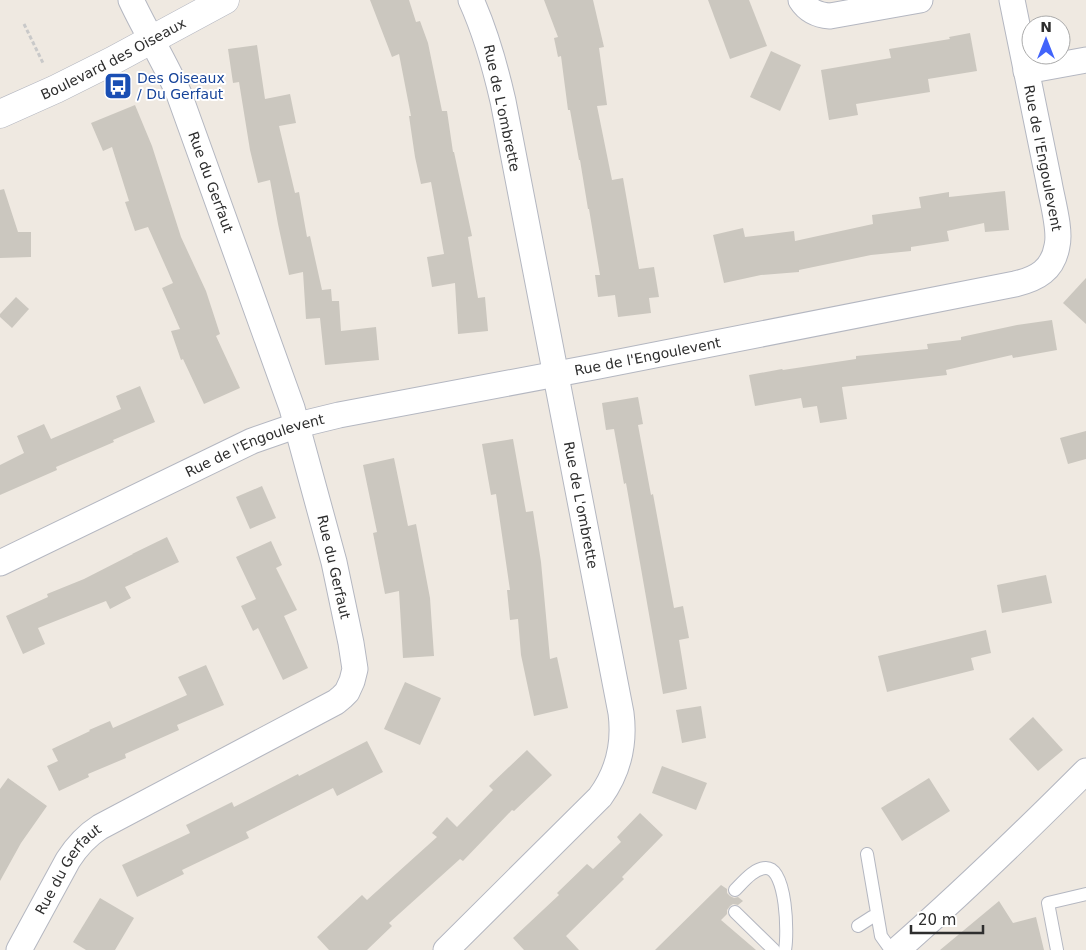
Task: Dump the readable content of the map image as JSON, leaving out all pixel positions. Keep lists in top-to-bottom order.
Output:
{
  "streets": {
    "street": [
      "Boulevard des Oiseaux",
      "Rue de L'ombrette",
      "Rue de l'Engoulevent",
      "Rue du Gerfaut"
    ]
  },
  "crossings": [
    ["Boulevard des Oiseaux", "Rue du Gerfaut"],
    ["Rue de L'ombrette", "Rue de l'Engoulevent"],
    ["Rue de l'Engoulevent", "Rue du Gerfaut"]
  ],
  "places": {
    "bus stop": ["Des Oiseaux / Du Gerfaut"]
  },
  "scale_bar": "20 m",
  "north": "top"
}
